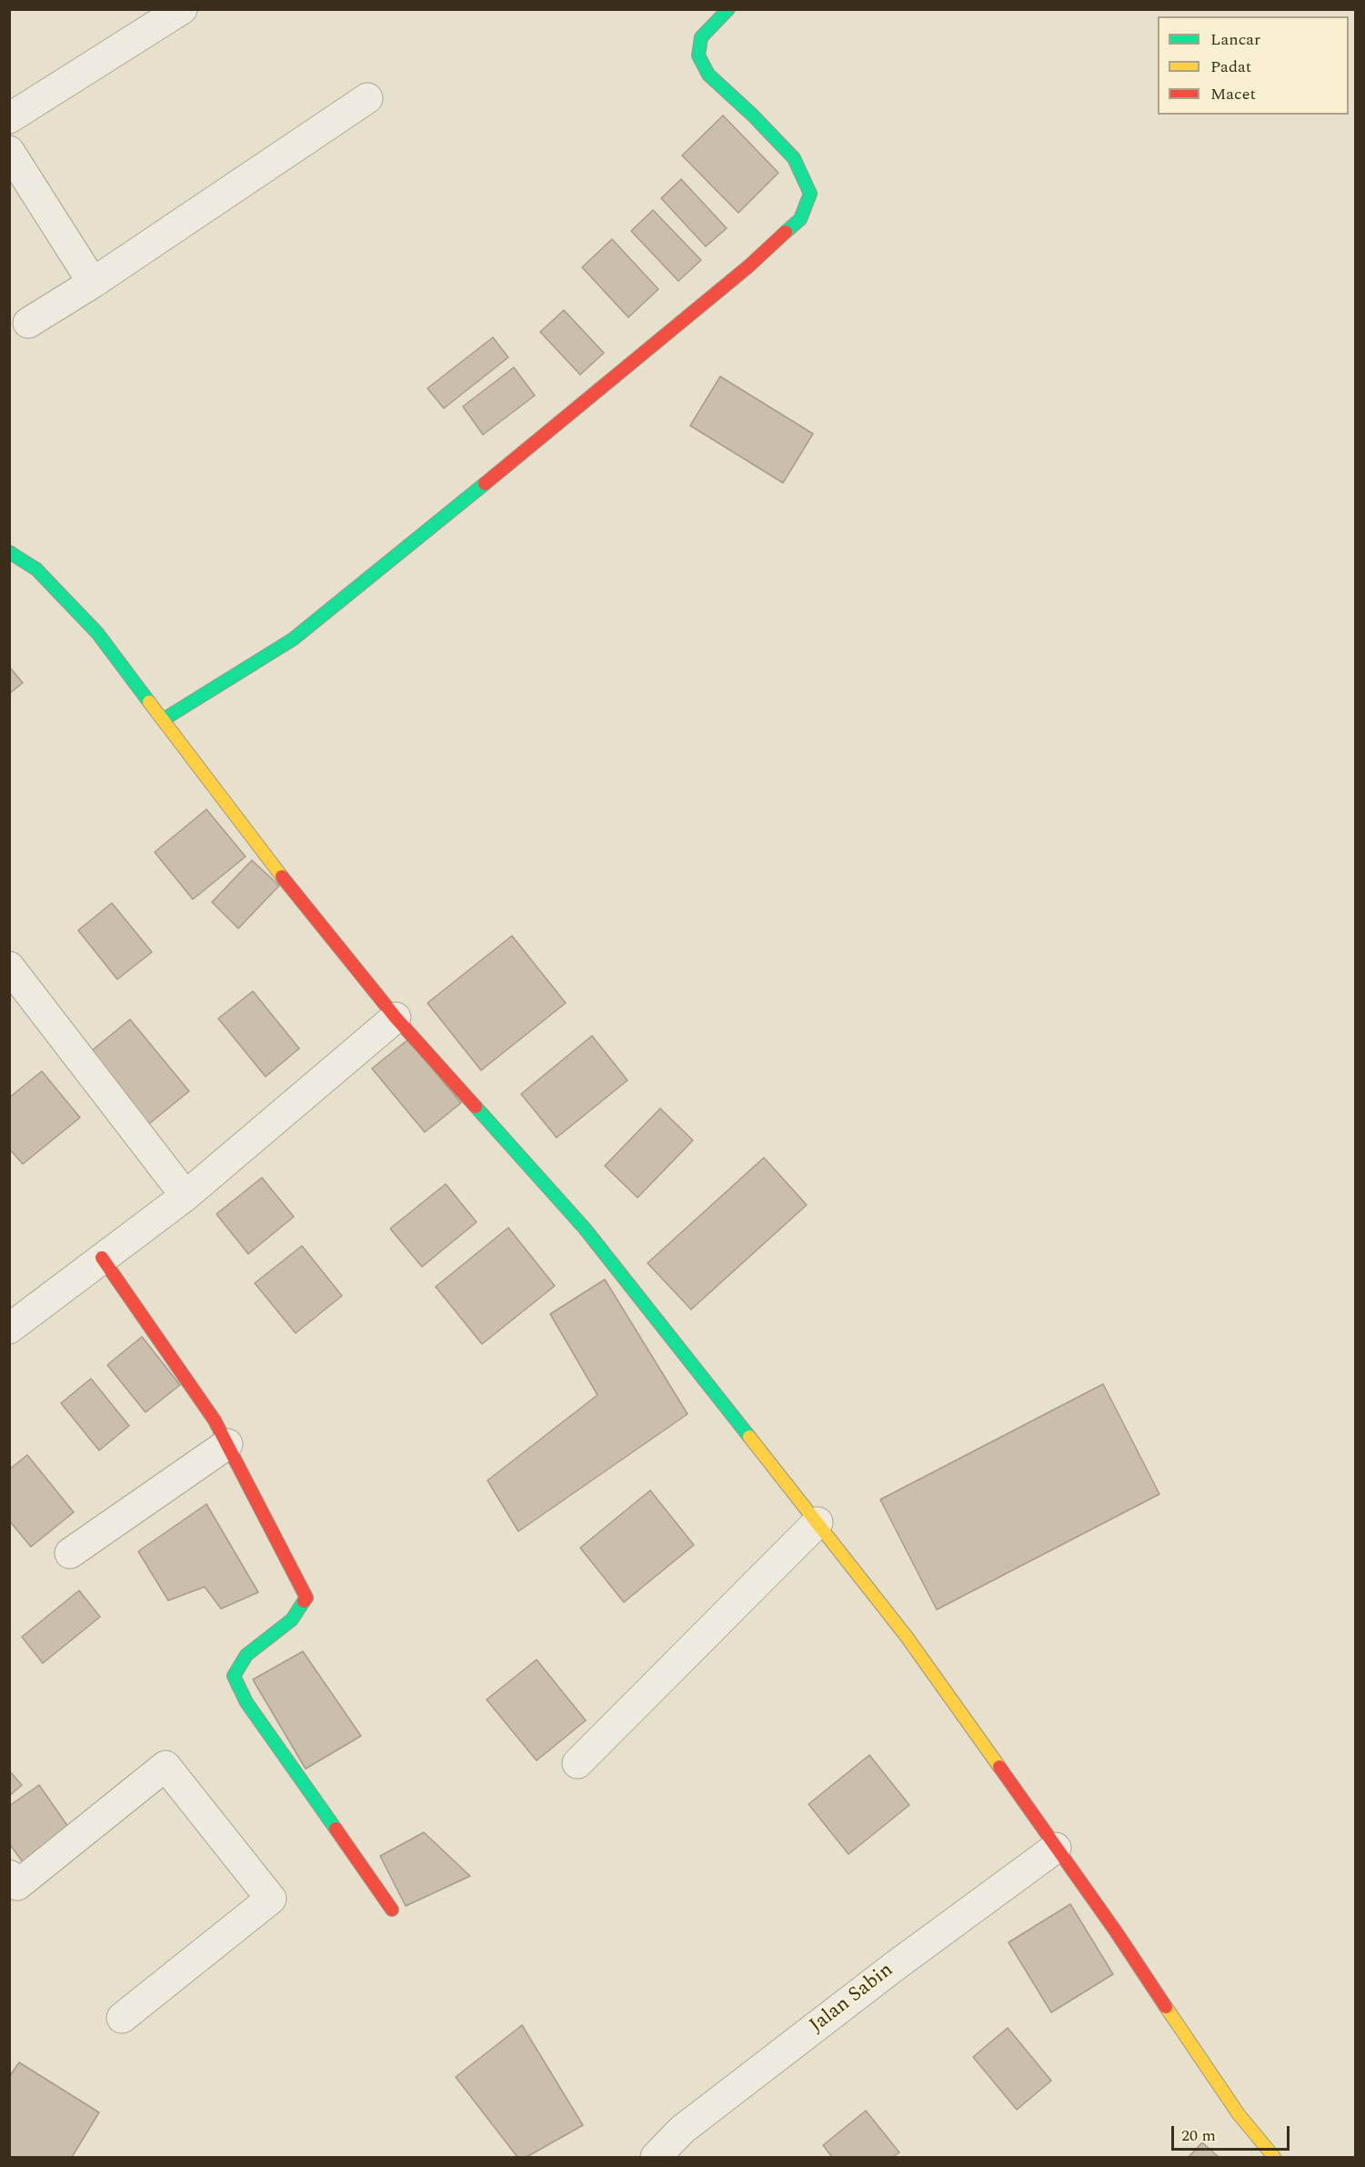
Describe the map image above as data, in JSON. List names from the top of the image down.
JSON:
{
  "streets": {
    "street": ["Jalan Sabin"]
  },
  "legend": ["Lancar", "Padat", "Macet"],
  "scale_bar": "20 m"
}
